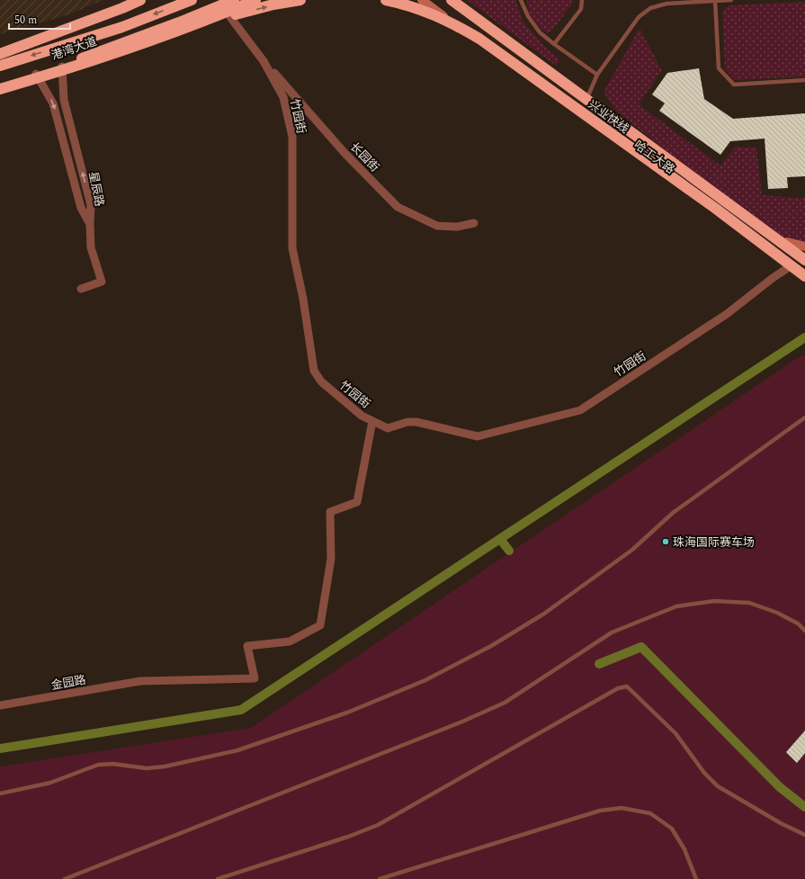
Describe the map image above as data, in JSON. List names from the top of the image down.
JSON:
{
  "streets": {
    "highway": ["港湾大道", "兴业快线"],
    "street": [
      "竹园街",
      "长园街",
      "哈工大路",
      "星辰路",
      "金园路"
    ]
  },
  "crossings": [
    ["港湾大道", "竹园街"],
    ["港湾大道", "星辰路"],
    ["竹园街", "长园街"],
    ["竹园街", "哈工大路"],
    ["竹园街", "金园路"]
  ],
  "places": ["珠海国际赛车场"],
  "scale_bar": "50 m"
}
